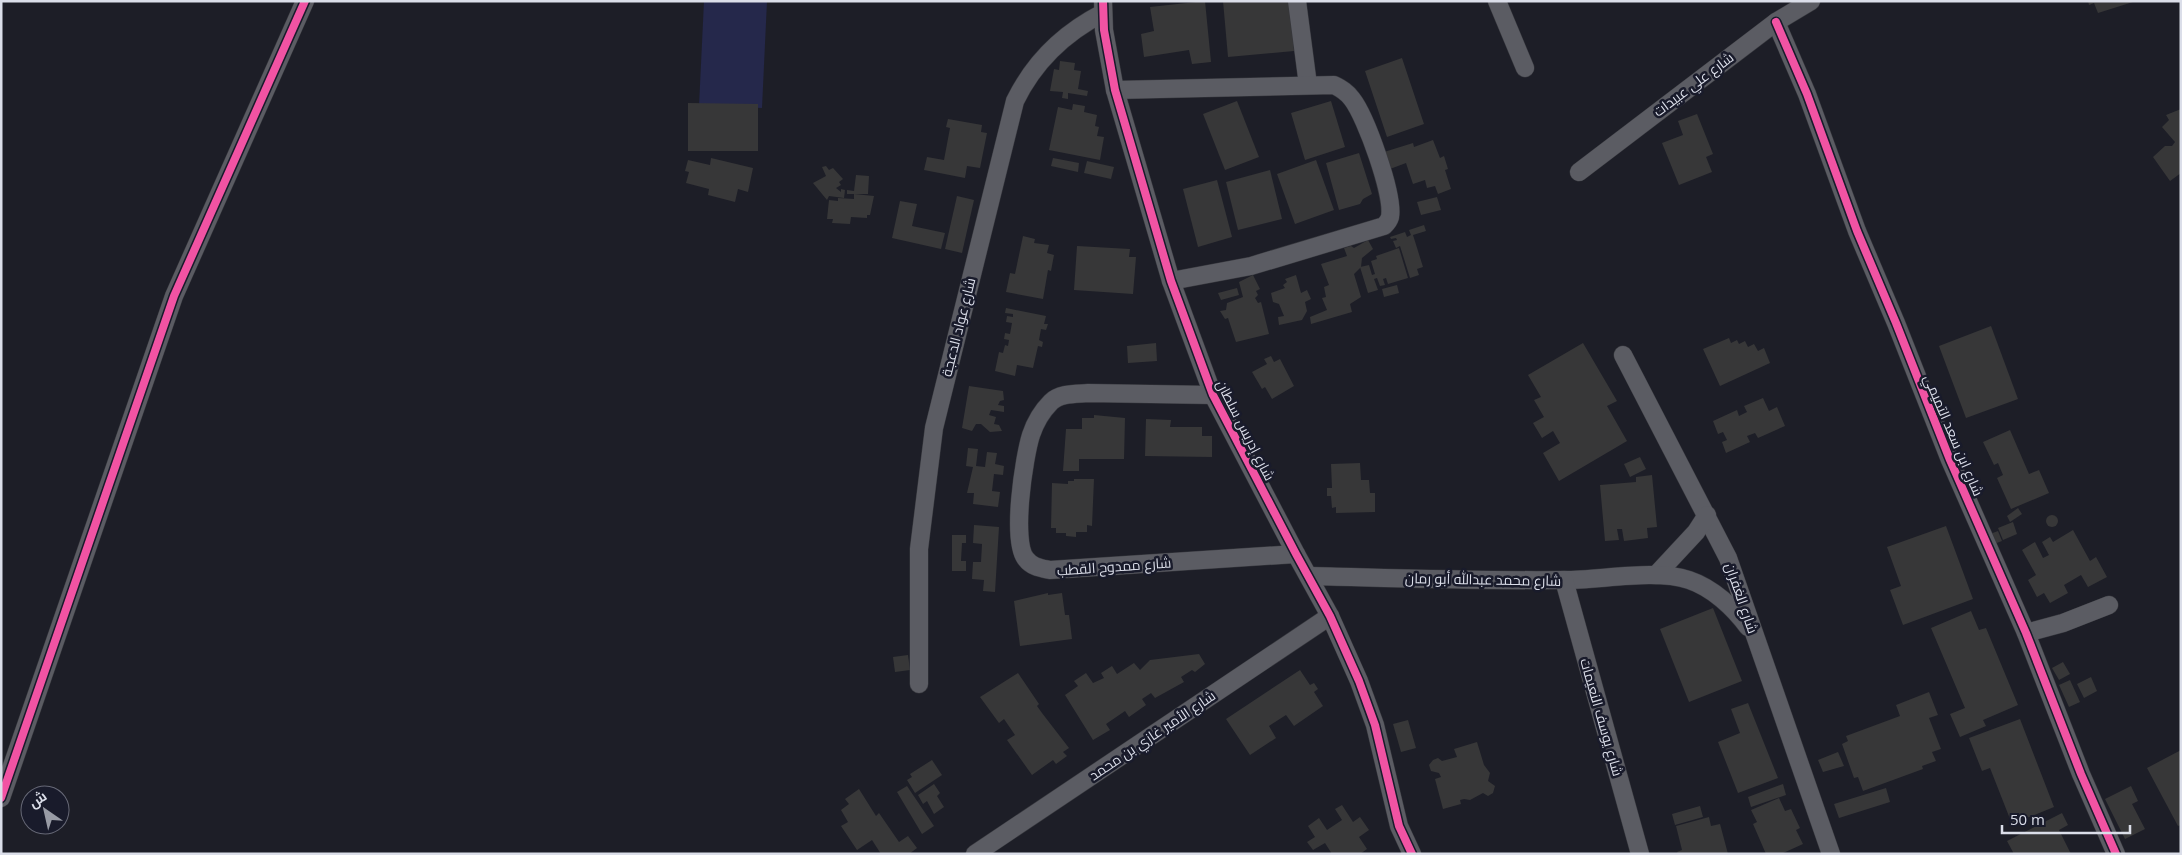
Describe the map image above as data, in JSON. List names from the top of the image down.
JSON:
{
  "streets": {
    "street": [
      "شارع علي عبيدات",
      "شارع عواد الدعجة",
      "شارع إدريس سلطان",
      "شارع ابن سعد التميمي",
      "شارع ممدوح القطب",
      "شارع محمد عبدالله أبو رمان",
      "شارع الغفران",
      "شارع يوسف النعيمات",
      "شارع الأمير غازي بن محمد"
    ]
  },
  "crossings": [
    ["شارع علي عبيدات", "شارع ابن سعد التميمي"],
    ["شارع عواد الدعجة", "شارع إدريس سلطان"],
    ["شارع إدريس سلطان", "شارع ممدوح القطب"],
    ["شارع إدريس سلطان", "شارع محمد عبدالله أبو رمان"],
    ["شارع إدريس سلطان", "شارع الأمير غازي بن محمد"],
    ["شارع محمد عبدالله أبو رمان", "شارع الغفران"],
    ["شارع محمد عبدالله أبو رمان", "شارع يوسف النعيمات"]
  ],
  "scale_bar": "50 m",
  "north": "top left"
}
